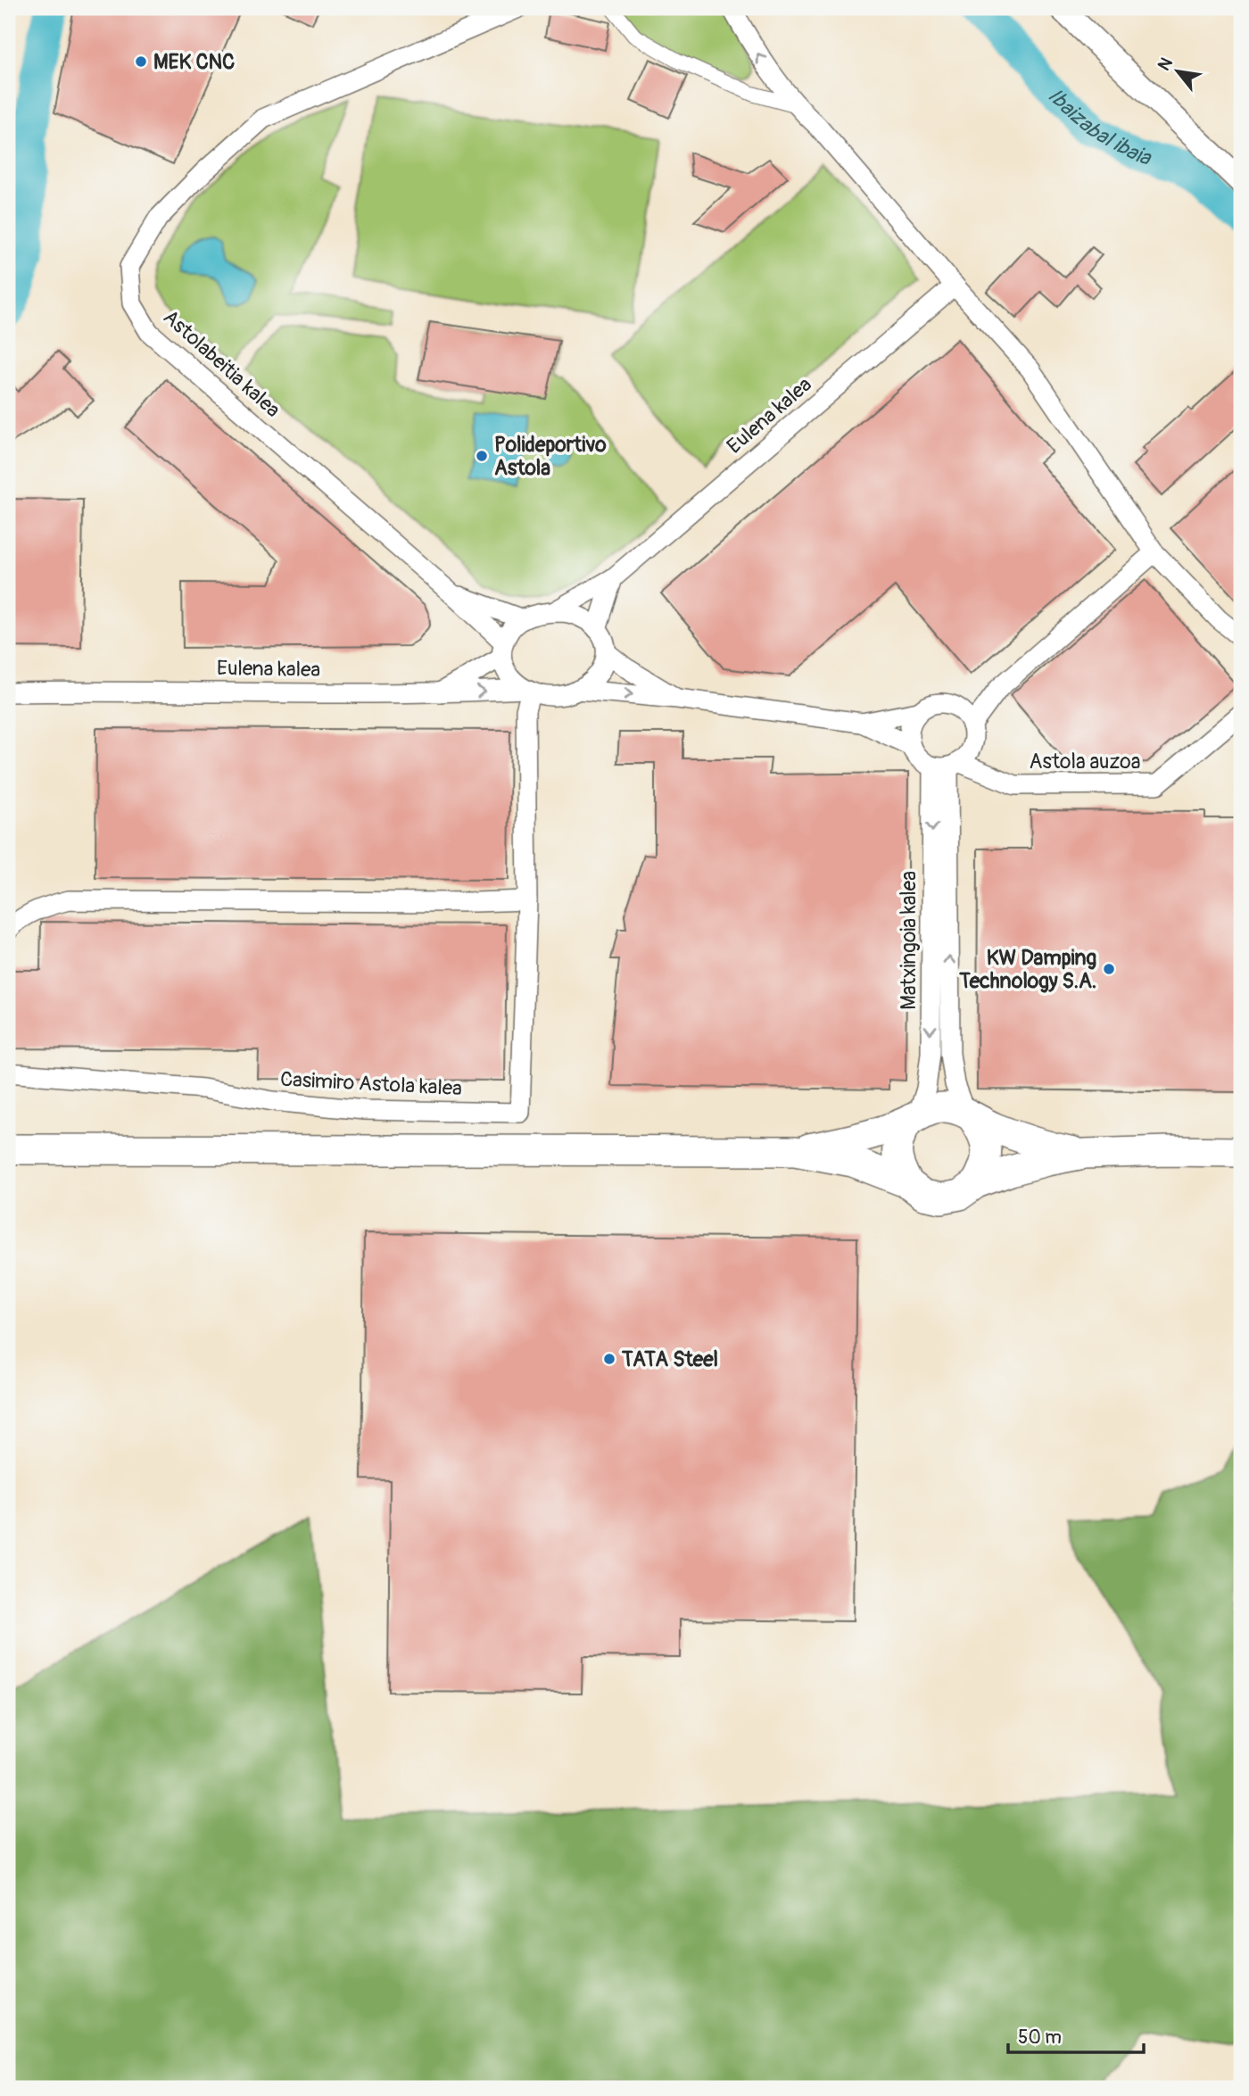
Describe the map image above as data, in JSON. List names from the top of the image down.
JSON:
{
  "streets": {
    "street": [
      "Astolabeitia kalea",
      "Eulena kalea",
      "Astola auzoa",
      "Matxingoia kalea",
      "Casimiro Astola kalea"
    ]
  },
  "crossings": [
    ["Astolabeitia kalea", "Eulena kalea"],
    ["Astolabeitia kalea", "Casimiro Astola kalea"],
    ["Eulena kalea", "Casimiro Astola kalea"],
    ["Astola auzoa", "Matxingoia kalea"]
  ],
  "water": ["Ibaizabal ibaia"],
  "places": [
    "MEK CNC",
    "Polideportivo Astola",
    "KW Damping Technology S.A.",
    "TATA Steel"
  ],
  "scale_bar": "50 m",
  "north": "top left"
}
